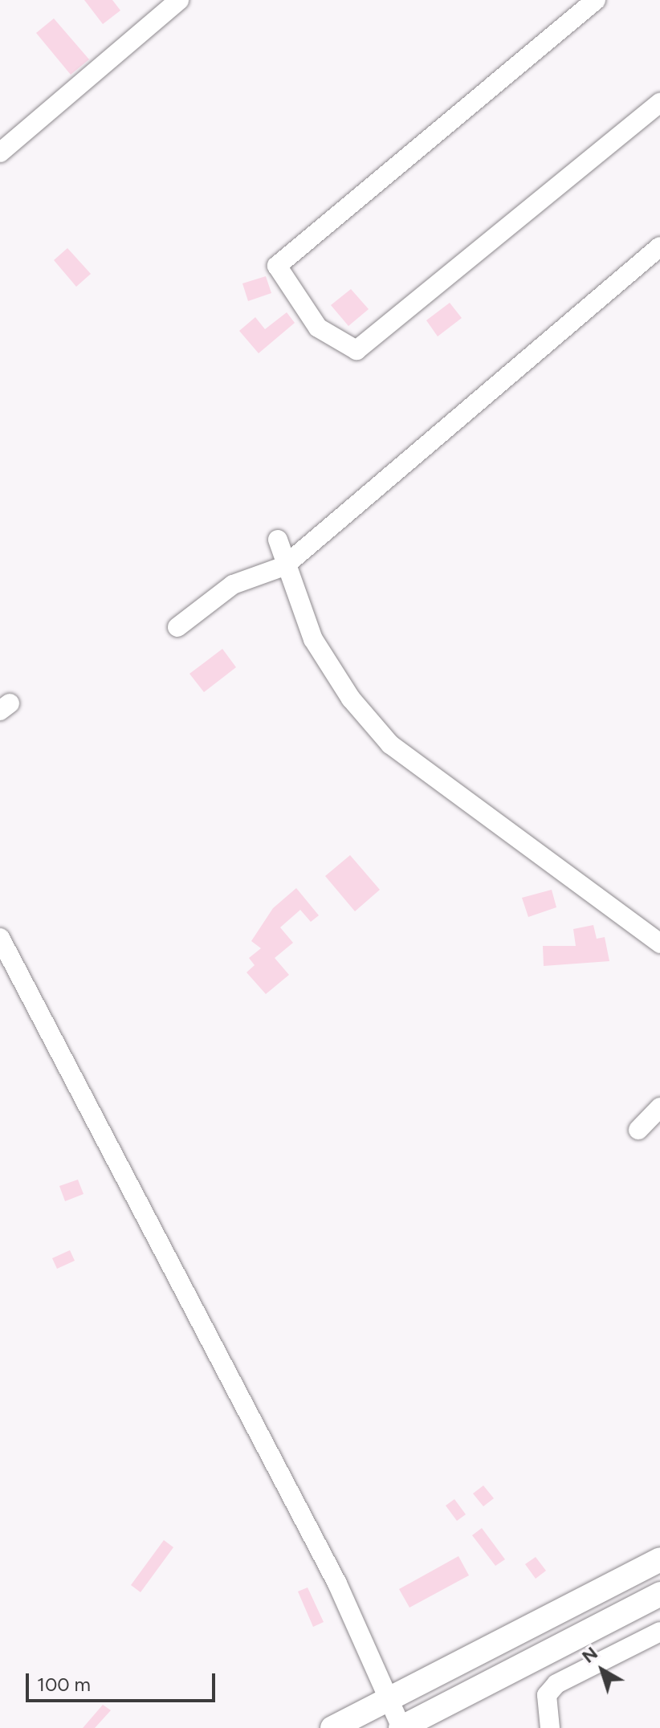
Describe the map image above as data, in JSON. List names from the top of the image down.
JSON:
{
  "scale_bar": "100 m",
  "north": "top left"
}
